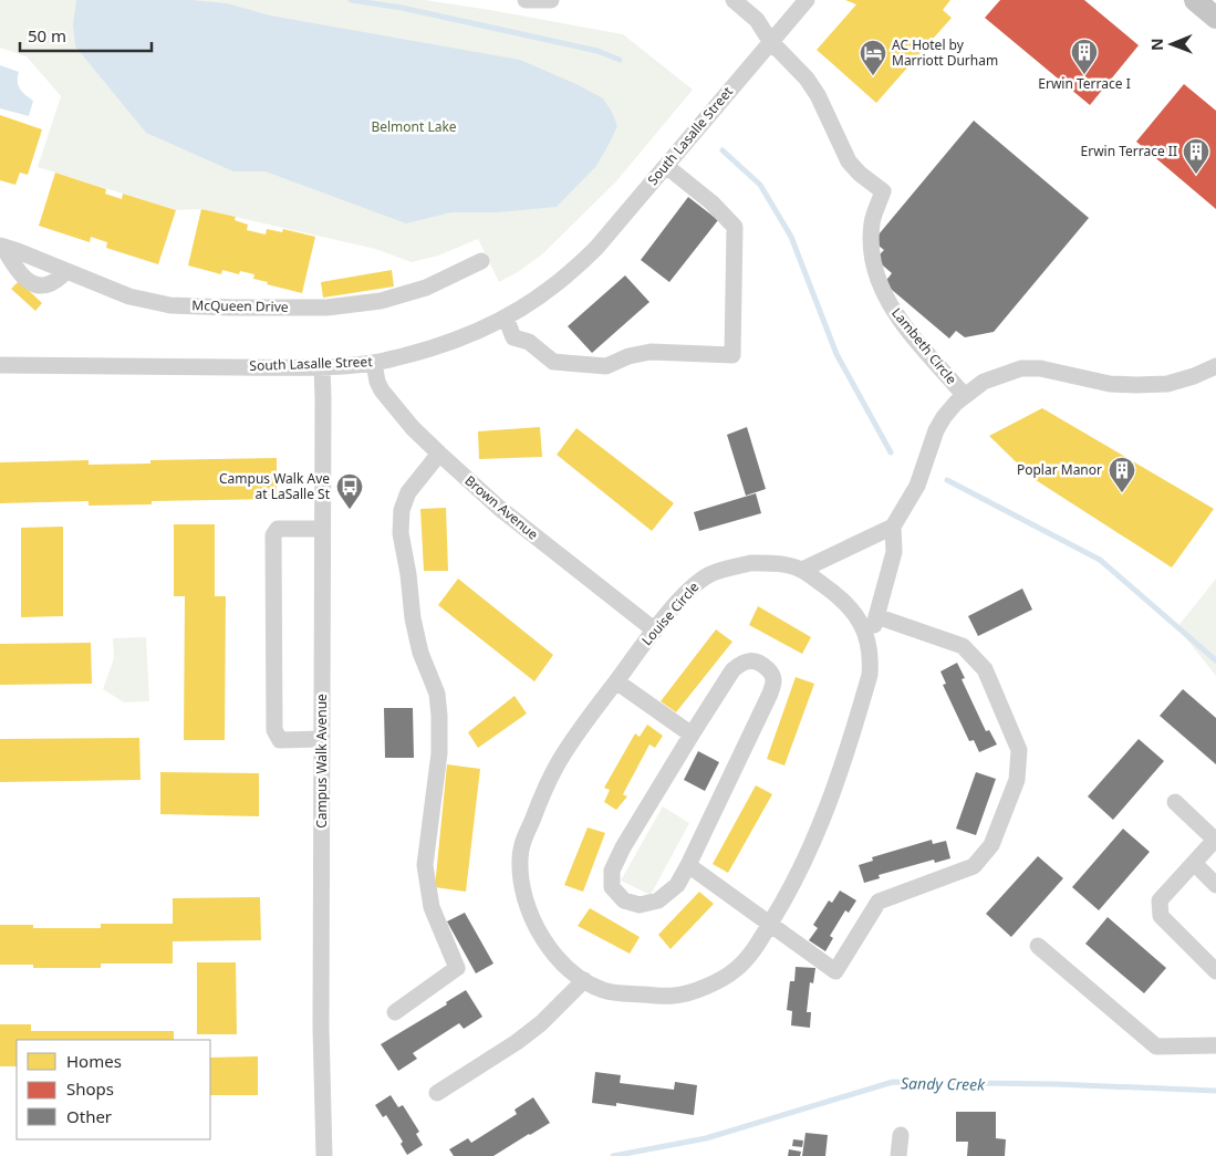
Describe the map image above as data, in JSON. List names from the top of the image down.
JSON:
{
  "streets": {
    "street": [
      "South Lasalle Street",
      "McQueen Drive",
      "Lambeth Circle",
      "Brown Avenue",
      "Louise Circle",
      "Campus Walk Avenue"
    ]
  },
  "crossings": [
    ["South Lasalle Street", "Lambeth Circle"],
    ["South Lasalle Street", "Brown Avenue"],
    ["South Lasalle Street", "Campus Walk Avenue"],
    ["Brown Avenue", "Louise Circle"]
  ],
  "water": ["Sandy Creek"],
  "parks": ["Belmont Lake"],
  "places": {
    "building": ["Erwin Terrace I", "Erwin Terrace II", "Poplar Manor"],
    "hotel": ["AC Hotel by Marriott Durham"],
    "bus stop": ["Campus Walk Ave at LaSalle St"]
  },
  "legend": ["Homes", "Shops", "Other"],
  "scale_bar": "50 m",
  "north": "left"
}
